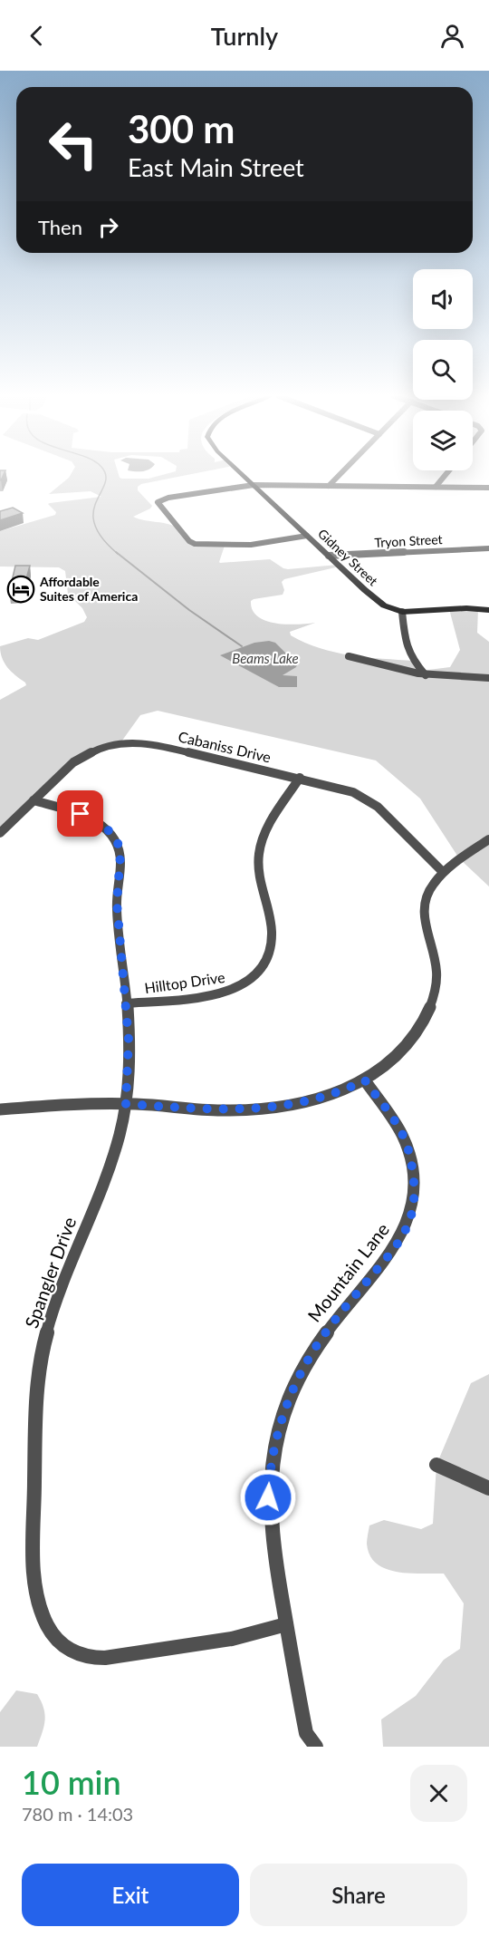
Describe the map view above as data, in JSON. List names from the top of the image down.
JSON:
{
  "streets": {
    "street": [
      "Tryon Street",
      "Gidney Street",
      "Cabaniss Drive",
      "Hilltop Drive",
      "Spangler Drive",
      "Mountain Lane"
    ]
  },
  "crossings": [
    ["Tryon Street", "Gidney Street"],
    ["Cabaniss Drive", "Hilltop Drive"],
    ["Cabaniss Drive", "Spangler Drive"],
    ["Hilltop Drive", "Spangler Drive"],
    ["Spangler Drive", "Mountain Lane"]
  ],
  "water": ["Beams Lake"],
  "places": {
    "hotel": ["Affordable Suites of America"]
  },
  "page": {
    "header": "Turnly",
    "turn": ["300 m", "East Main Street"],
    "then": "Then",
    "heading": ["10 min", "780 m · 14:03"],
    "buttons": ["Exit", "Share"]
  }
}
